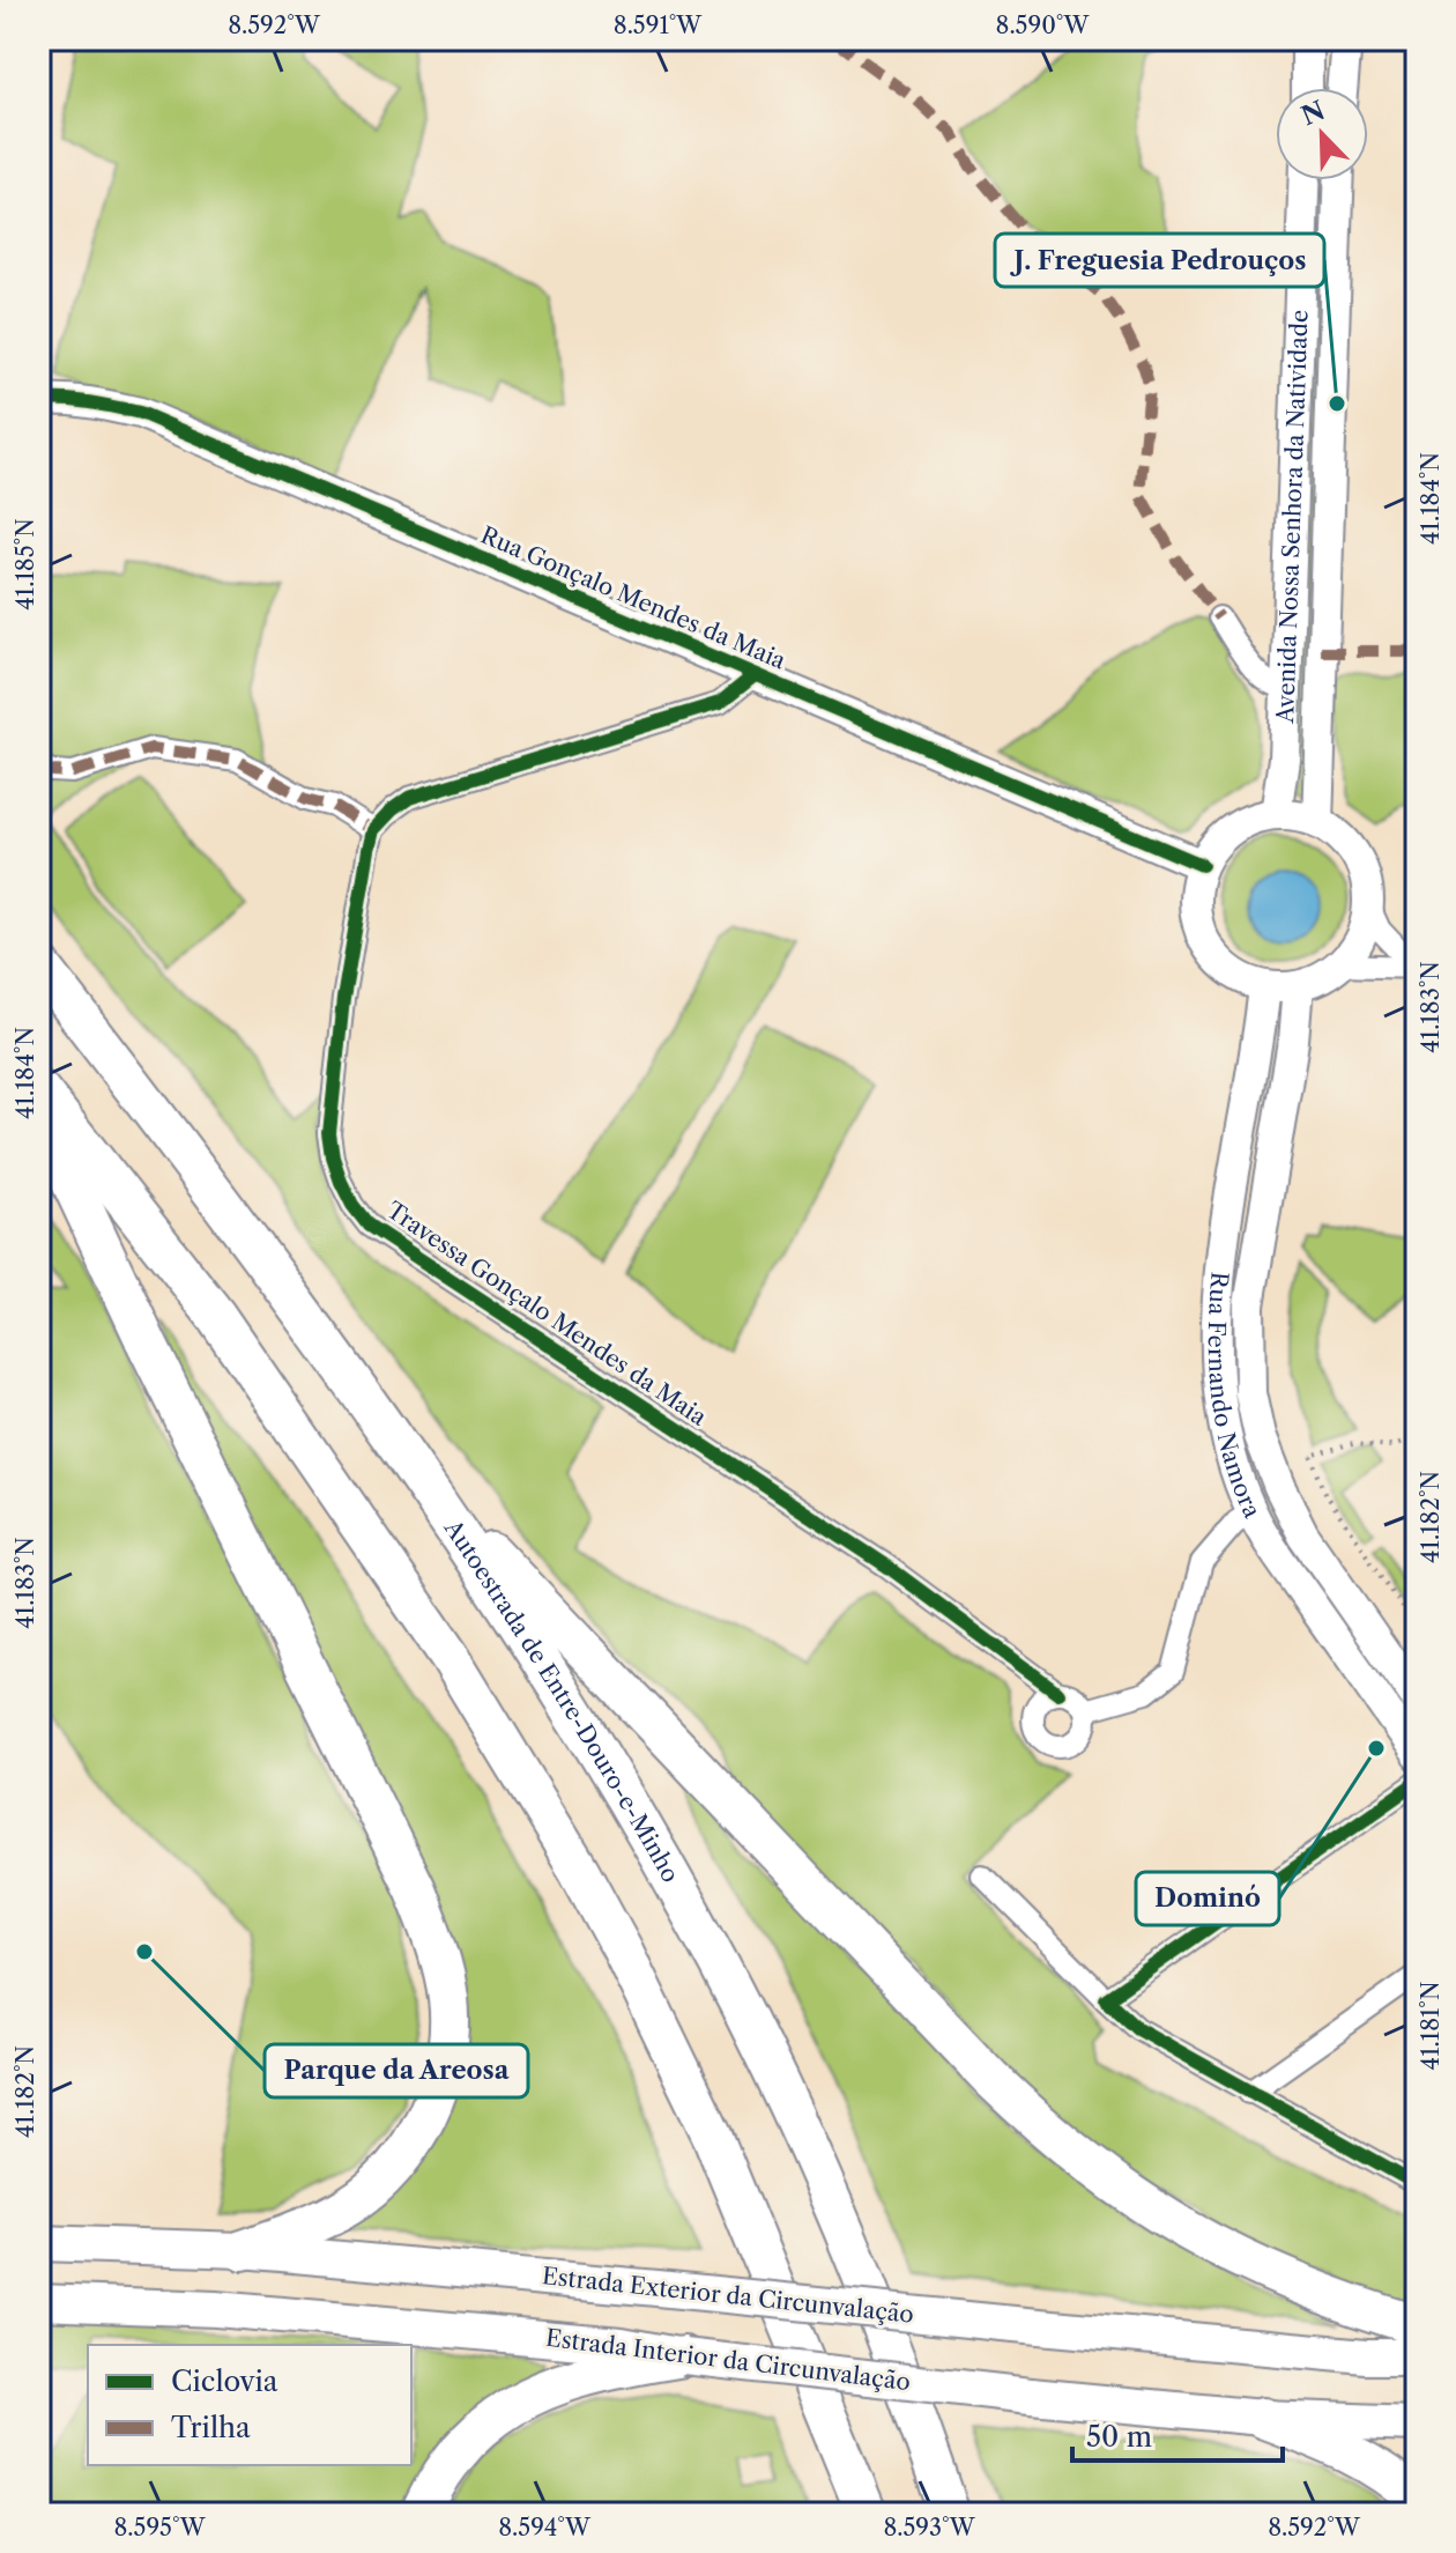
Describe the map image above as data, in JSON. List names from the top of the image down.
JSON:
{
  "streets": {
    "highway": ["Autoestrada de Entre-Douro-e-Minho"],
    "main road": [
      "Avenida Nossa Senhora da Natividade",
      "Rua Gonçalo Mendes da Maia",
      "Rua Fernando Namora",
      "Estrada Exterior da Circunvalação",
      "Estrada Interior da Circunvalação"
    ],
    "street": ["Travessa Gonçalo Mendes da Maia"]
  },
  "crossings": [
    ["Avenida Nossa Senhora da Natividade", "Rua Gonçalo Mendes da Maia"],
    ["Avenida Nossa Senhora da Natividade", "Rua Fernando Namora"],
    ["Rua Gonçalo Mendes da Maia", "Rua Fernando Namora"]
  ],
  "places": ["J. Freguesia Pedrouços", "Dominó", "Parque da Areosa"],
  "legend": ["Ciclovia", "Trilha"],
  "scale_bar": "50 m",
  "north": "top left",
  "coordinates": [
    "8.592°W",
    "8.591°W",
    "8.590°W",
    "41.184°N",
    "41.185°N",
    "41.183°N",
    "41.182°N",
    "41.181°N",
    "8.595°W",
    "8.594°W",
    "8.593°W"
  ]
}
